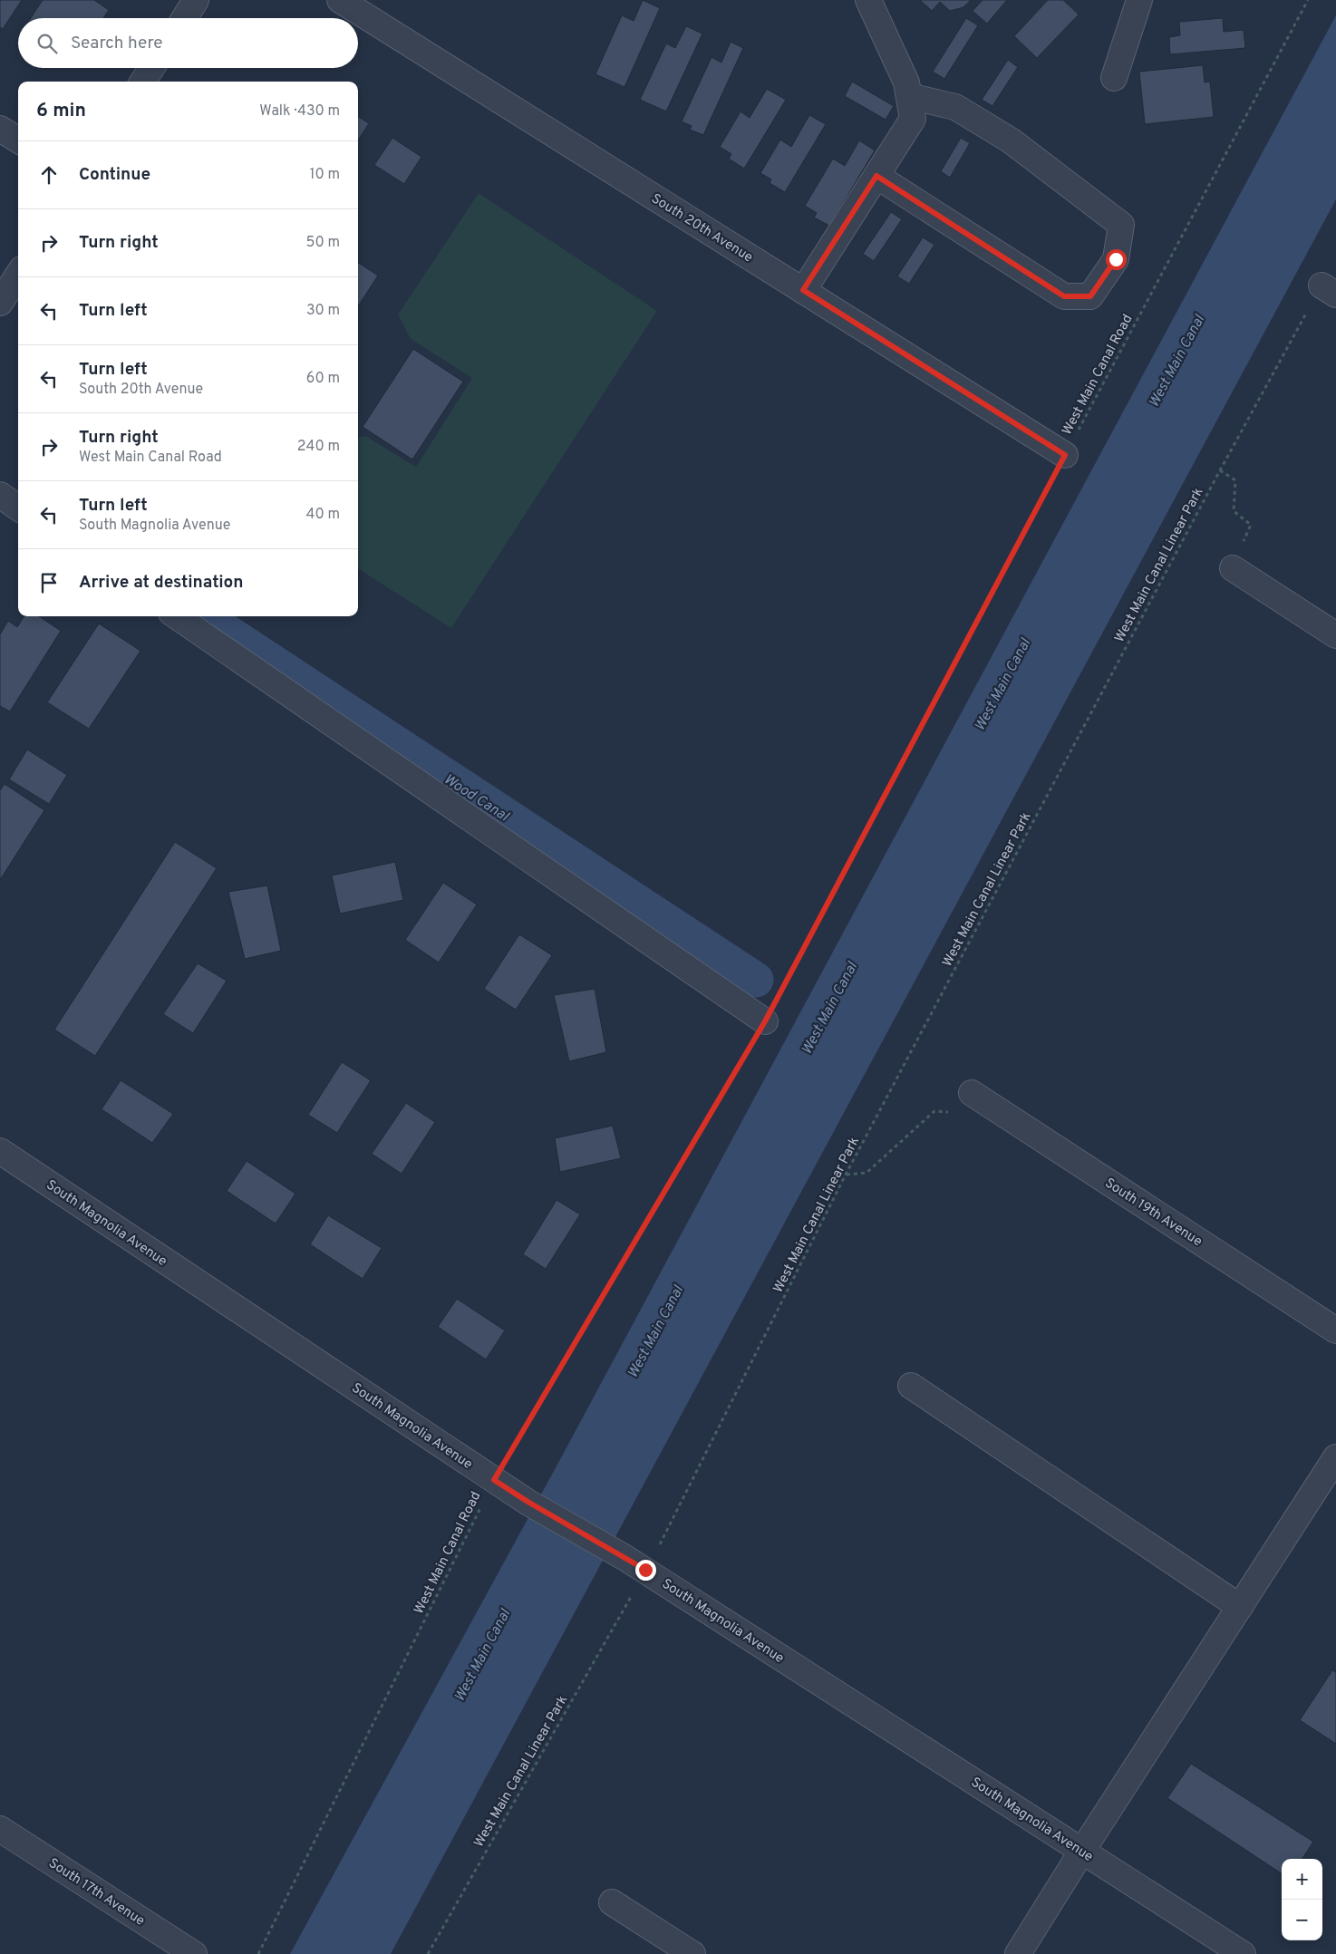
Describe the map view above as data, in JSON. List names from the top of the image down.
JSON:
{
  "streets": {
    "street": [
      "South 20th Avenue",
      "South 19th Avenue",
      "South Magnolia Avenue",
      "South 17th Avenue"
    ],
    "path": ["West Main Canal Road", "West Main Canal Linear Park"]
  },
  "crossings": [
    ["South 20th Avenue", "West Main Canal Road"],
    ["West Main Canal Road", "South Magnolia Avenue"]
  ],
  "water": ["West Main Canal", "Wood Canal"],
  "page": {
    "search": "Search here",
    "heading": ["6 min", "Walk · 430 m"],
    "list": [
      ["Continue", "10 m"],
      ["Turn right", "50 m"],
      ["Turn left", "30 m"],
      ["Turn left", "South 20th Avenue", "60 m"],
      ["Turn right", "West Main Canal Road", "240 m"],
      ["Turn left", "South Magnolia Avenue", "40 m"],
      "Arrive at destination"
    ],
    "map_buttons": ["+", "−"]
  }
}
